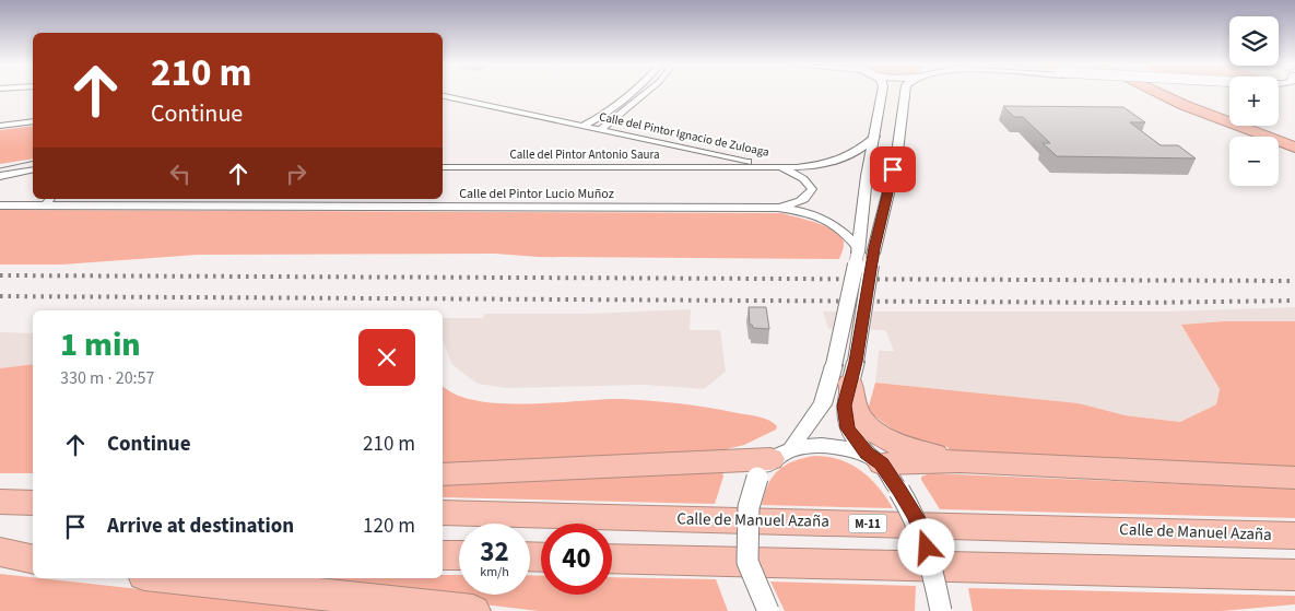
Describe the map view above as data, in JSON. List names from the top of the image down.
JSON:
{
  "streets": {
    "highway": ["Calle de Manuel Azaña", "M-11"],
    "street": ["Calle del Pintor Ignacio de Zuloaga", "Calle del Pintor Antonio Saura", "Calle del Pintor Lucio Muñoz"]
  },
  "crossings": [
    ["Calle del Pintor Ignacio de Zuloaga", "Calle del Pintor Antonio Saura"],
    ["Calle del Pintor Ignacio de Zuloaga", "Calle del Pintor Lucio Muñoz"]
  ],
  "page": {
    "map_buttons": ["+", "−"],
    "turn": ["210 m", "Continue"],
    "heading": ["1 min", "330 m · 20:57"],
    "list": [
      {
        "name": "Continue",
        "value": "210 m"
      },
      {
        "name": "Arrive at destination",
        "value": "120 m"
      }
    ],
    "speed": "32 km/h",
    "limit": "40"
  }
}
